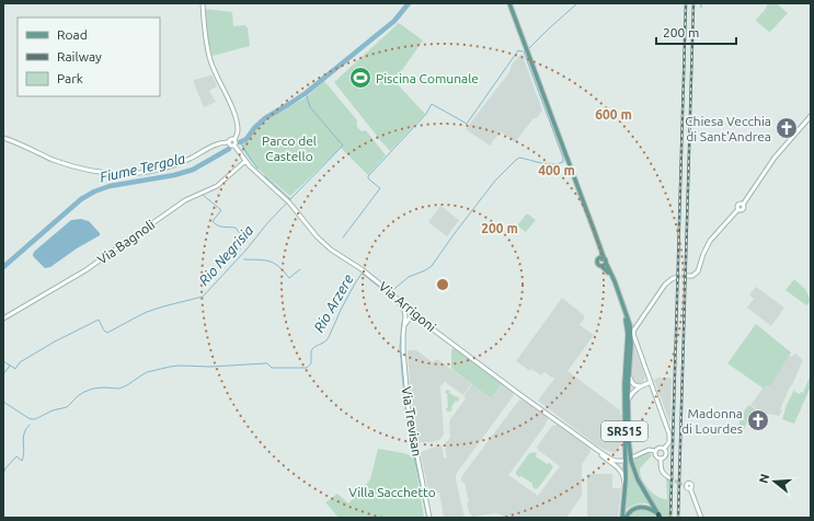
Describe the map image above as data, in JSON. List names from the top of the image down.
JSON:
{
  "streets": {
    "main road": ["SR515"],
    "street": ["Via Bagnoli", "Via Arrigoni", "Via Trevisan"]
  },
  "crossings": [
    ["Via Bagnoli", "Via Arrigoni"],
    ["Via Arrigoni", "Via Trevisan"],
    ["Via Arrigoni", "SR515"]
  ],
  "water": ["Fiume Tergola", "Rio Negrisia", "Rio Arzere"],
  "parks": ["Parco del Castello", "Villa Sacchetto"],
  "places": {
    "sports": ["Piscina Comunale"],
    "church": ["Chiesa Vecchia di Sant'Andrea", "Madonna di Lourdes"]
  },
  "legend": ["Road", "Railway", "Park"],
  "scale_bar": "200 m",
  "north": "left",
  "rings": ["600 m", "400 m", "200 m"]
}
